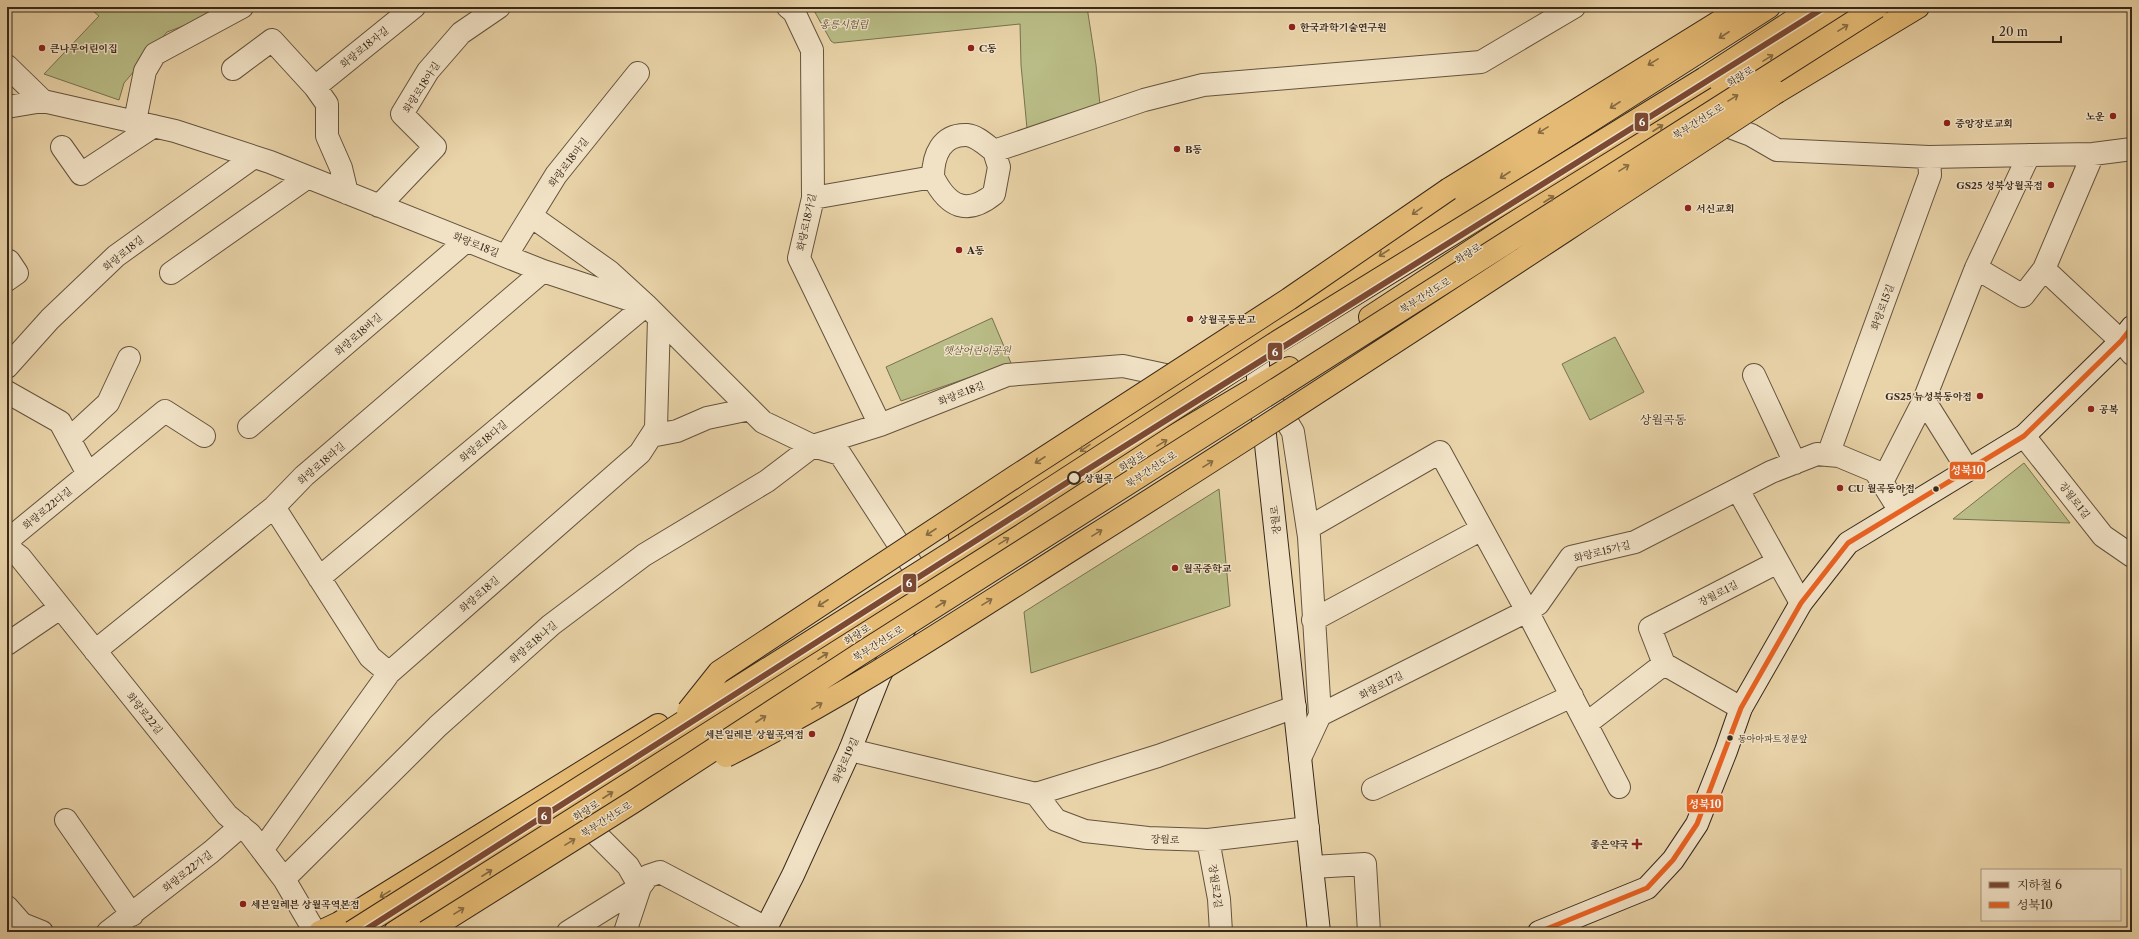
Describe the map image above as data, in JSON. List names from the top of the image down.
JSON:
{
  "streets": {
    "main road": ["화랑로", "북부간선도로"],
    "street": [
      "화랑로18자길",
      "화랑로18아길",
      "화랑로18마길",
      "화랑로18가길",
      "화랑로18길",
      "화랑로15길",
      "화랑로18바길",
      "화랑로18다길",
      "화랑로18라길",
      "장월로1길",
      "화랑로22다길",
      "장월로",
      "화랑로15가길",
      "화랑로18나길",
      "화랑로17길",
      "화랑로22길",
      "화랑로19길",
      "화랑로22가길",
      "장월로2길"
    ]
  },
  "crossings": [
    ["화랑로", "장월로"],
    ["화랑로", "화랑로19길"],
    ["화랑로18아길", "화랑로18길"],
    ["화랑로18마길", "화랑로18길"],
    ["화랑로18가길", "화랑로18길"],
    ["화랑로18길", "화랑로18바길"],
    ["화랑로18길", "화랑로18다길"],
    ["화랑로18길", "화랑로18라길"],
    ["화랑로18길", "화랑로18나길"],
    ["화랑로18길", "화랑로22길"],
    ["화랑로15길", "화랑로15가길"],
    ["화랑로18라길", "화랑로22길"],
    ["장월로", "장월로2길"],
    ["화랑로15가길", "화랑로17길"],
    ["화랑로18나길", "화랑로22길"],
    ["화랑로22길", "화랑로22가길"]
  ],
  "districts": ["상월곡동"],
  "parks": ["홍릉시험림", "햇살어린이공원"],
  "places": {
    "other": [
      "한국과학기술연구원",
      "큰나무어린이집",
      "C동",
      "노운",
      "중앙장로교회",
      "B동",
      "GS25 성북상월곡점",
      "서신교회",
      "A동",
      "상월곡동문고",
      "GS25 뉴성북동아점",
      "공복",
      "상월곡",
      "CU 월곡동아점",
      "월곡중학교",
      "세븐일레븐 상월곡역점",
      "동아아파트정문앞",
      "세븐일레븐 상월곡역본점"
    ],
    "health": ["좋은약국"]
  },
  "lines": ["metro line 6", "transit line 성북10"],
  "legend": ["지하철 6", "성북10"],
  "scale_bar": "20 m"
}
